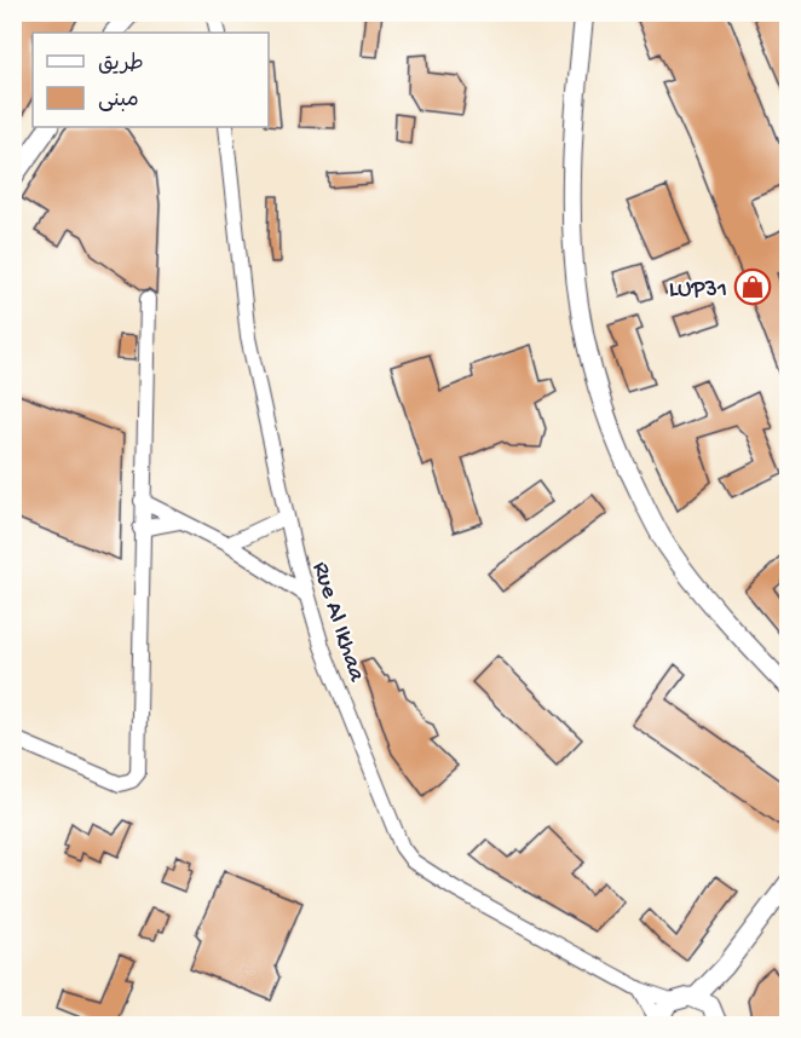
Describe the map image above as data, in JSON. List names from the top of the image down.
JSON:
{
  "streets": {
    "street": ["Rue Al Ikhaa"]
  },
  "places": {
    "shop": ["LUP31"]
  },
  "legend": ["طريق", "مبنى"]
}
